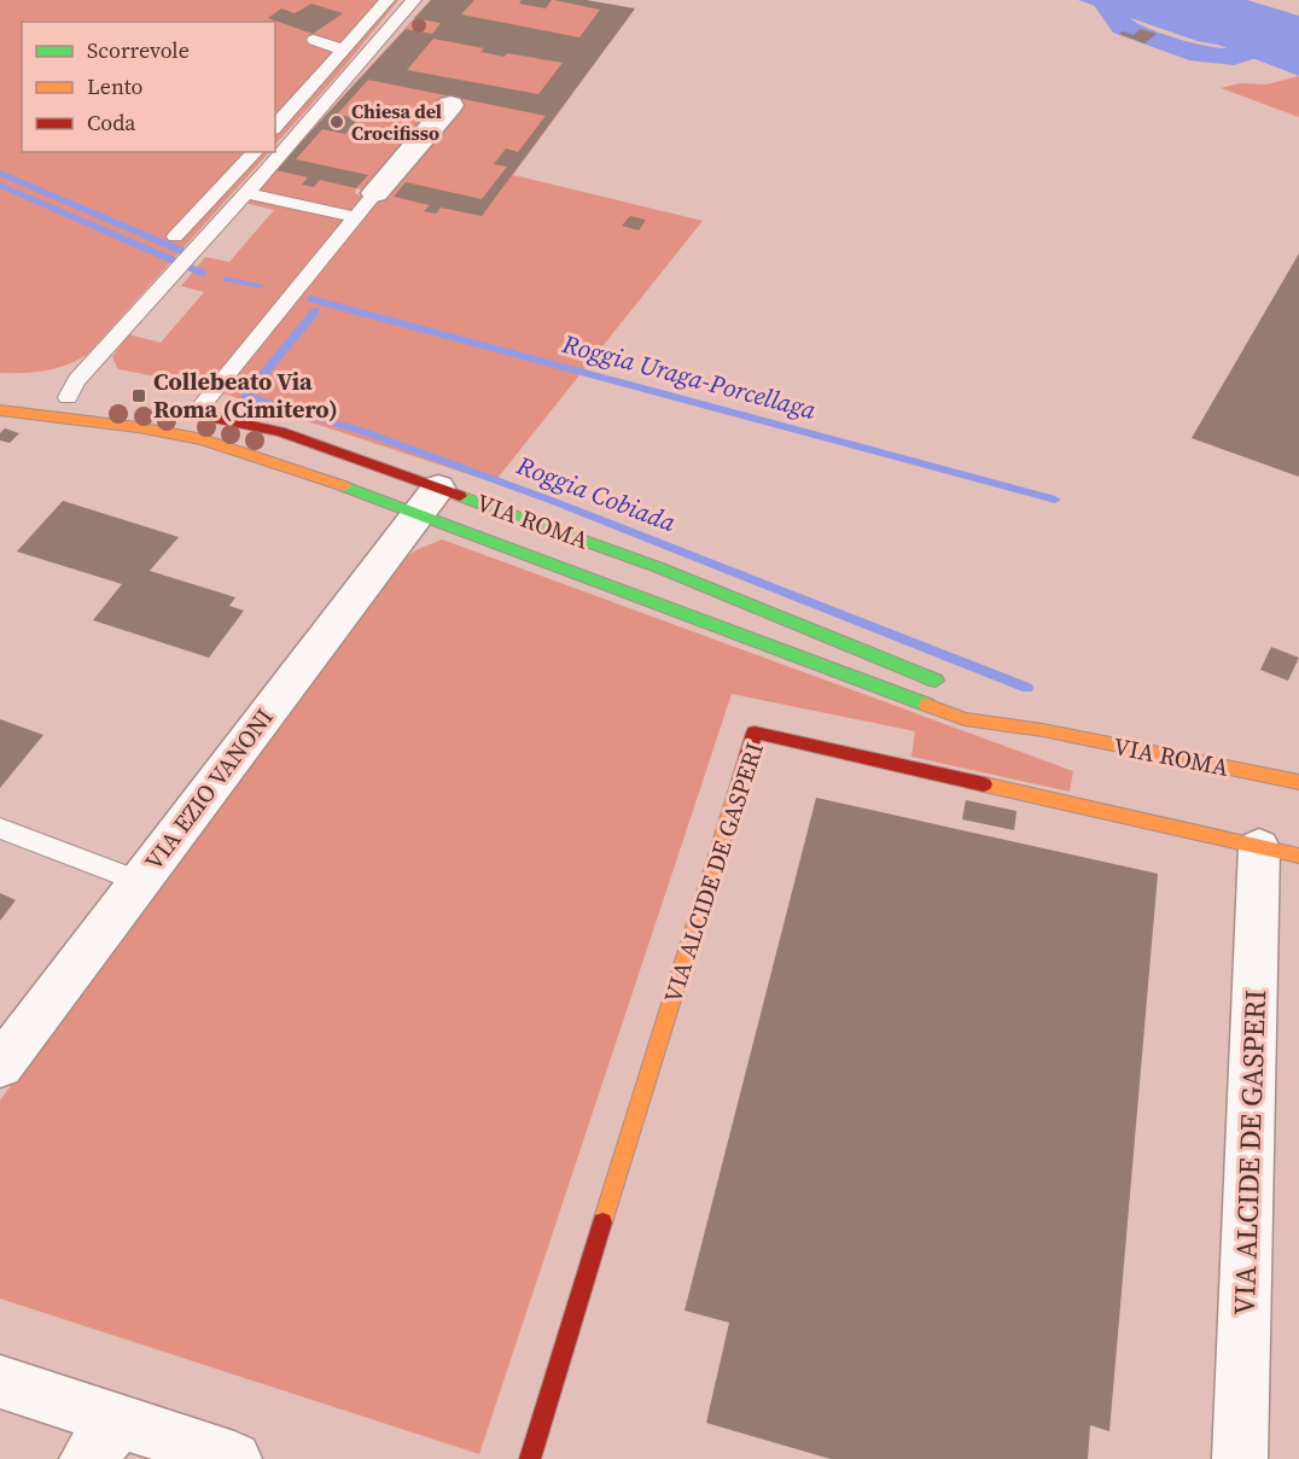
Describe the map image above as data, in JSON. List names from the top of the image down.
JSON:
{
  "streets": {
    "street": ["VIA ROMA", "VIA EZIO VANONI", "VIA ALCIDE DE GASPERI"]
  },
  "crossings": [
    ["VIA ROMA", "VIA EZIO VANONI"]
  ],
  "water": ["Roggia Uraga-Porcellaga", "Roggia Cobiada"],
  "places": {
    "other": ["Chiesa del Crocifisso"],
    "transit": ["Collebeato Via Roma (Cimitero)"]
  },
  "legend": ["Scorrevole", "Lento", "Coda"]
}
